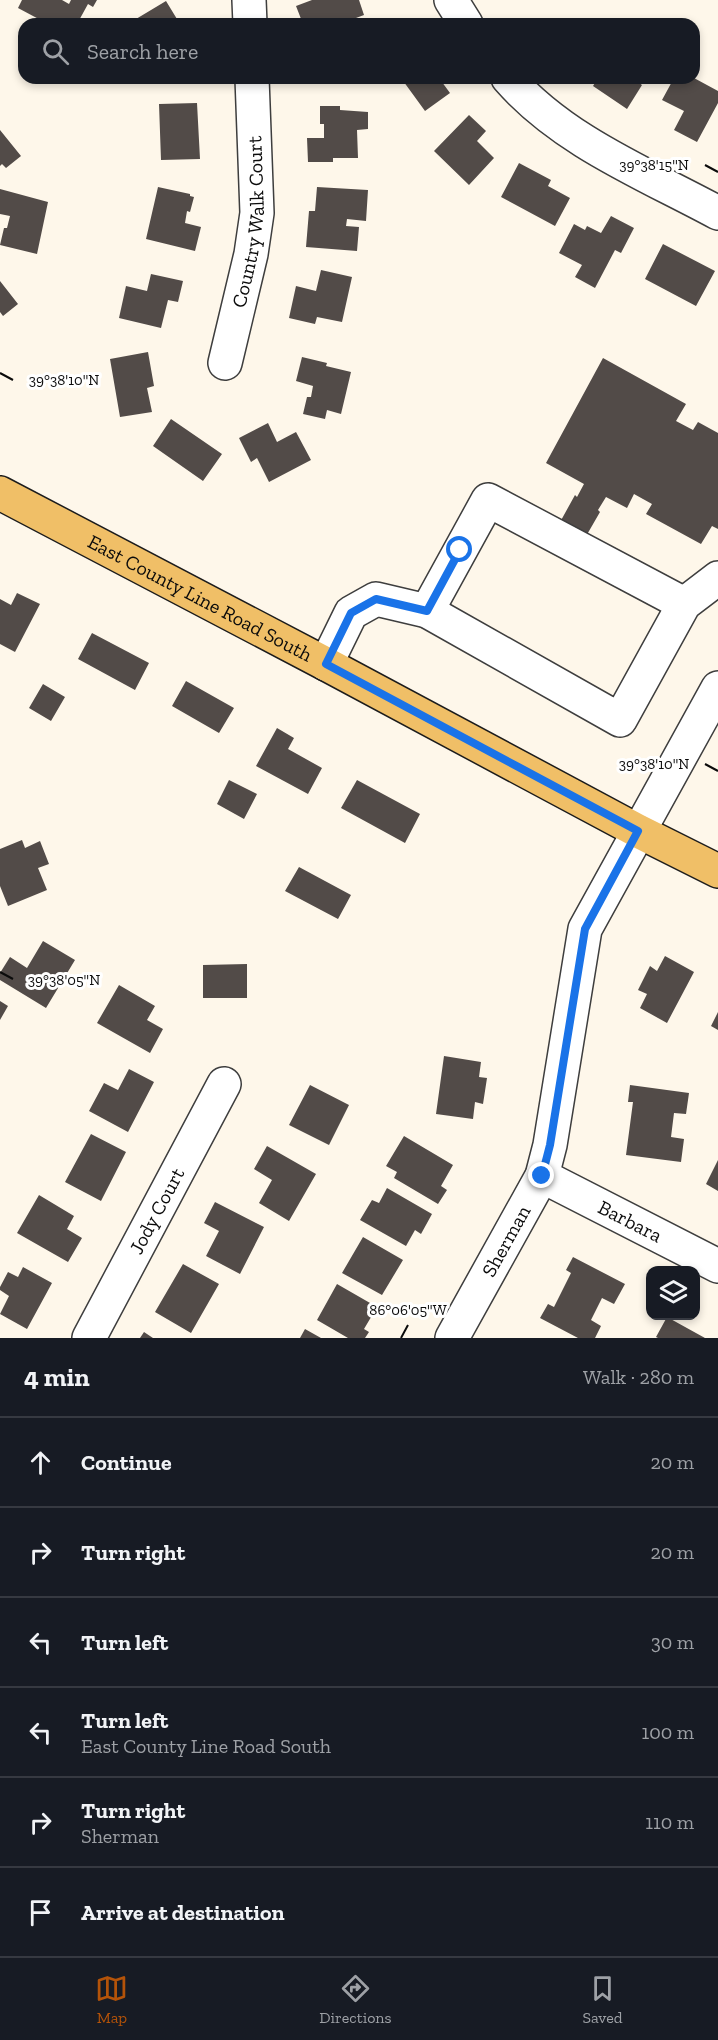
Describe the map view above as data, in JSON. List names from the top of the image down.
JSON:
{
  "streets": {
    "main road": ["East County Line Road South"],
    "street": [
      "Country Walk Court",
      "Jody Court",
      "Barbara",
      "Sherman"
    ]
  },
  "crossings": [
    ["East County Line Road South", "Sherman"],
    ["Barbara", "Sherman"]
  ],
  "page": {
    "search": "Search here",
    "heading": ["4 min", "Walk · 280 m"],
    "list": [
      ["Continue", "20 m"],
      ["Turn right", "20 m"],
      ["Turn left", "30 m"],
      ["Turn left", "East County Line Road South", "100 m"],
      ["Turn right", "Sherman", "110 m"],
      "Arrive at destination"
    ],
    "nav": ["Map", "Directions", "Saved"]
  },
  "coordinates": [
    "39°38'15\"N",
    "39°38'10\"N",
    "39°38'05\"N",
    "86°06'05\"W"
  ]
}
